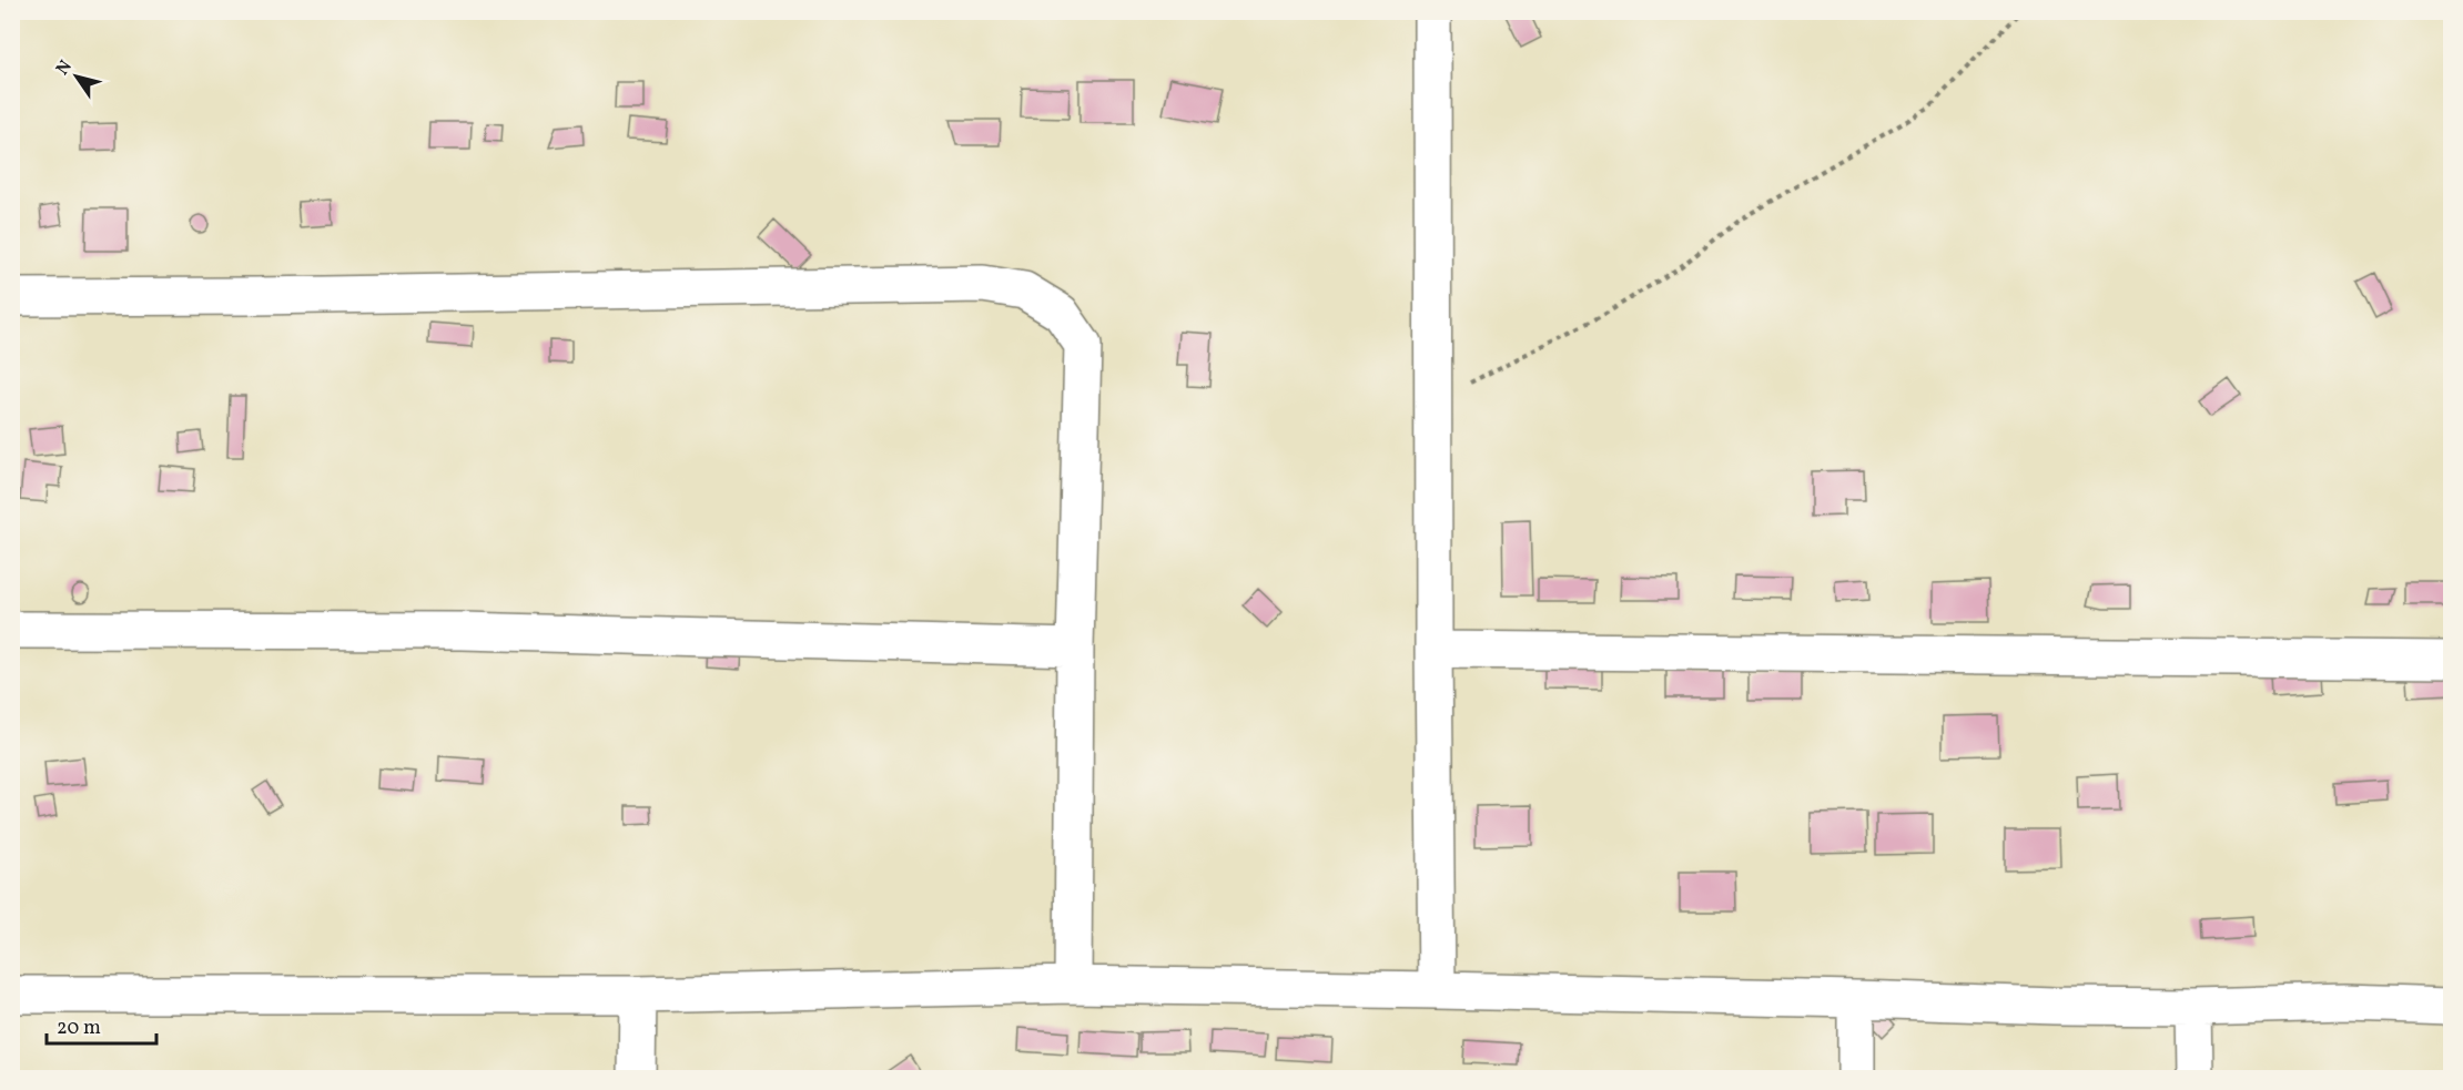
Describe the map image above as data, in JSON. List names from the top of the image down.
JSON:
{
  "scale_bar": "20 m",
  "north": "top left"
}
